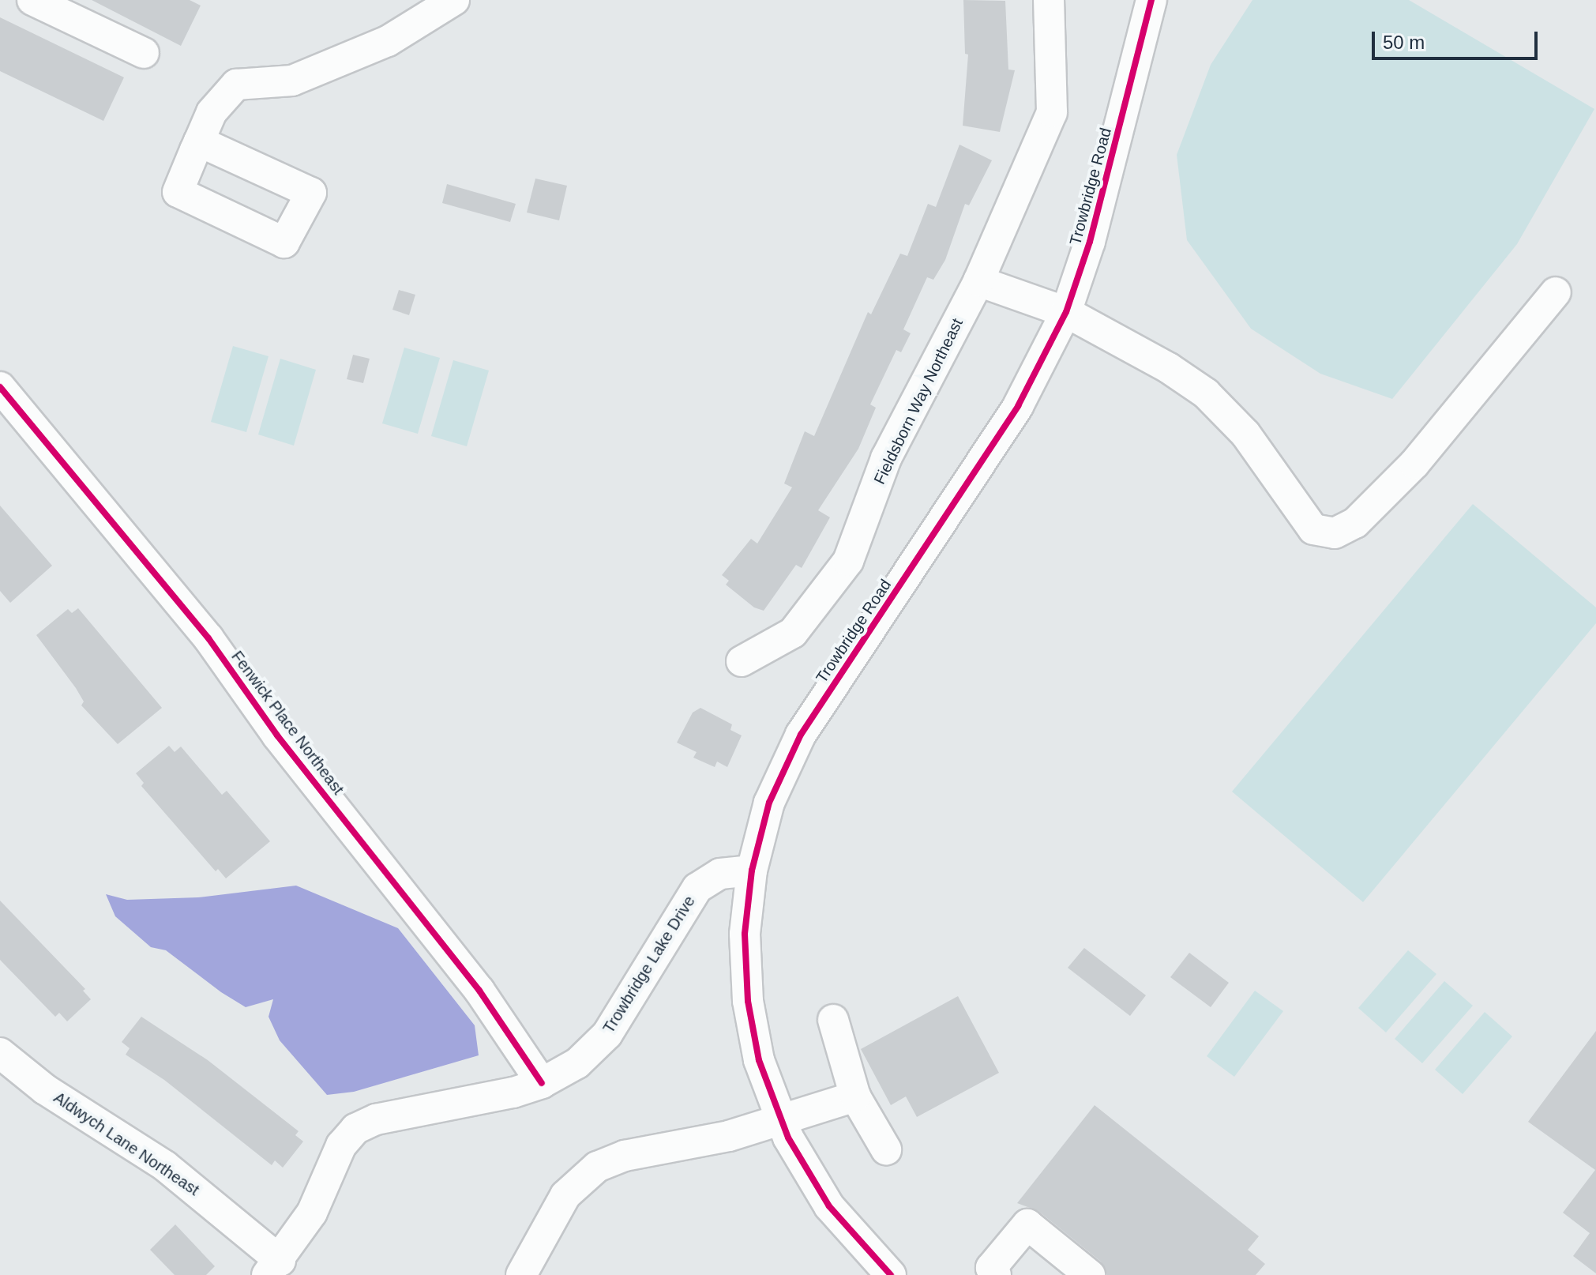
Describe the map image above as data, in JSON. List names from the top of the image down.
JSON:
{
  "streets": {
    "street": [
      "Trowbridge Road",
      "Fieldsborn Way Northeast",
      "Fenwick Place Northeast",
      "Trowbridge Lake Drive",
      "Aldwych Lane Northeast"
    ]
  },
  "crossings": [
    ["Trowbridge Road", "Trowbridge Lake Drive"],
    ["Fenwick Place Northeast", "Trowbridge Lake Drive"],
    ["Trowbridge Lake Drive", "Aldwych Lane Northeast"]
  ],
  "scale_bar": "50 m"
}
